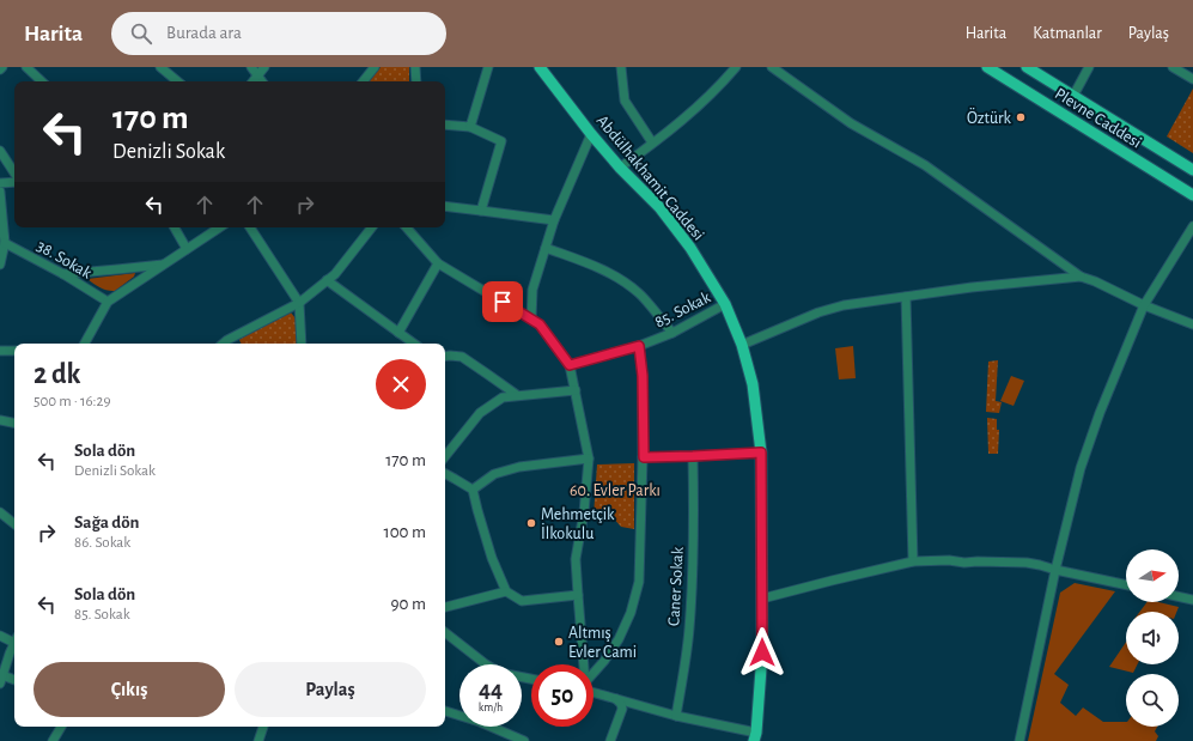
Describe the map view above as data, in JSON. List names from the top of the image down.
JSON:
{
  "streets": {
    "main road": ["Plevne Caddesi", "Abdülhakhamit Caddesi"],
    "street": ["38. Sokak", "85. Sokak", "Caner Sokak"]
  },
  "crossings": [
    ["Abdülhakhamit Caddesi", "85. Sokak"]
  ],
  "parks": ["60. Evler Parkı"],
  "places": ["Öztürk", "Mehmetçik İlkokulu", "Altmış Evler Cami"],
  "north": "right",
  "page": {
    "header": "Harita",
    "search": "Burada ara",
    "nav": ["Harita", "Katmanlar", "Paylaş"],
    "turn": ["170 m", "Denizli Sokak"],
    "heading": ["2 dk", "500 m · 16:29"],
    "list": [
      {
        "name": "Sola dön",
        "note": "Denizli Sokak",
        "value": "170 m"
      },
      {
        "name": "Sağa dön",
        "note": "86. Sokak",
        "value": "100 m"
      },
      {
        "name": "Sola dön",
        "note": "85. Sokak",
        "value": "90 m"
      }
    ],
    "buttons": ["Çıkış", "Paylaş"],
    "speed": "44 km/h",
    "limit": "50"
  }
}
